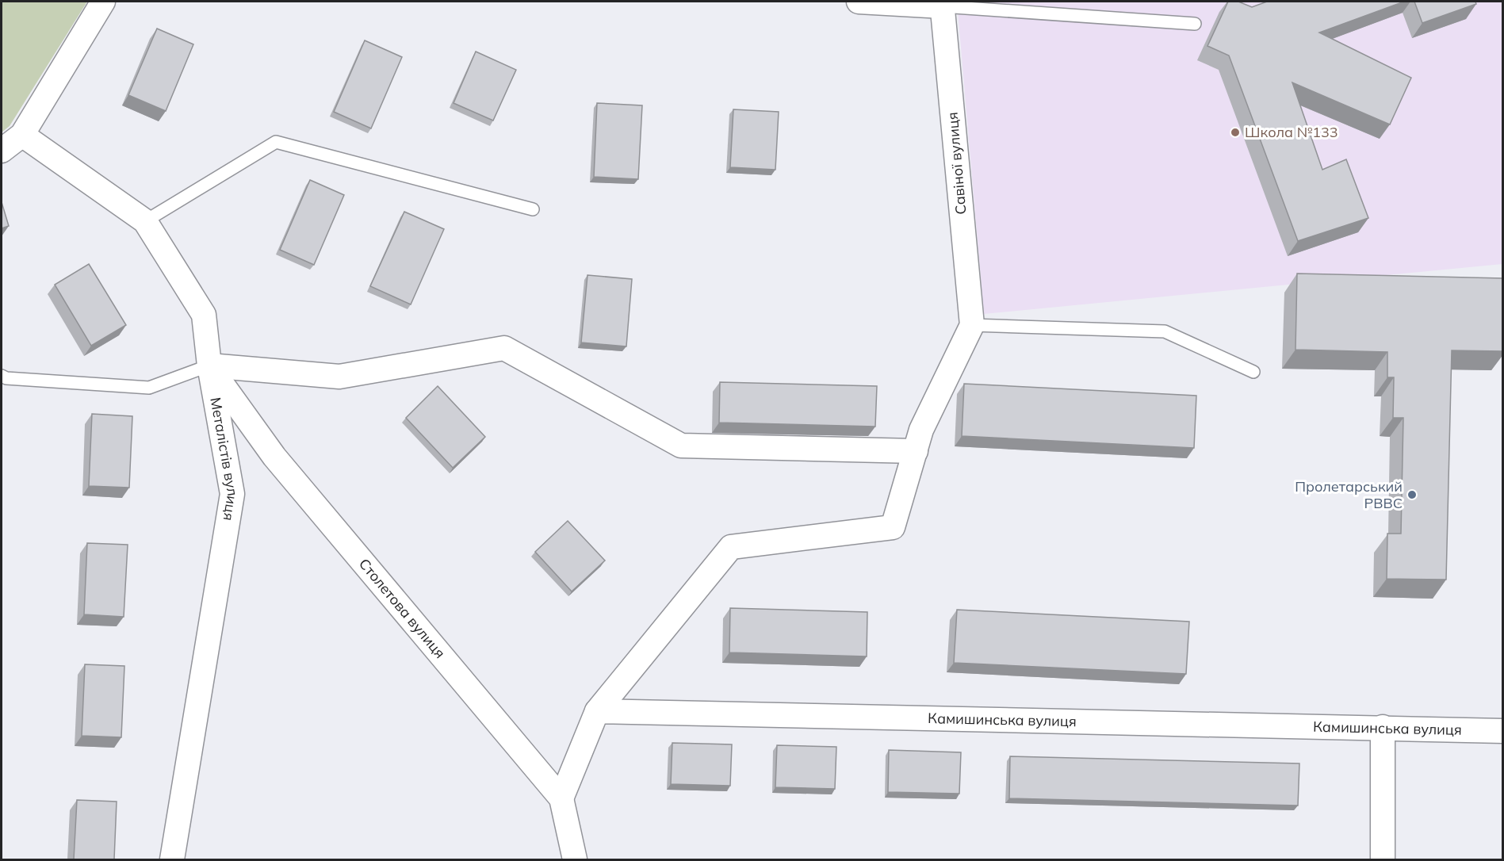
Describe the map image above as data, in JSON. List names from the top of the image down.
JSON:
{
  "streets": {
    "street": [
      "Савіної вулиця",
      "Металістів вулиця",
      "Столетова вулиця",
      "Камишинська вулиця"
    ]
  },
  "crossings": [
    ["Металістів вулиця", "Столетова вулиця"]
  ],
  "places": ["Школа №133", "Пролетарський РВВС"]
}
